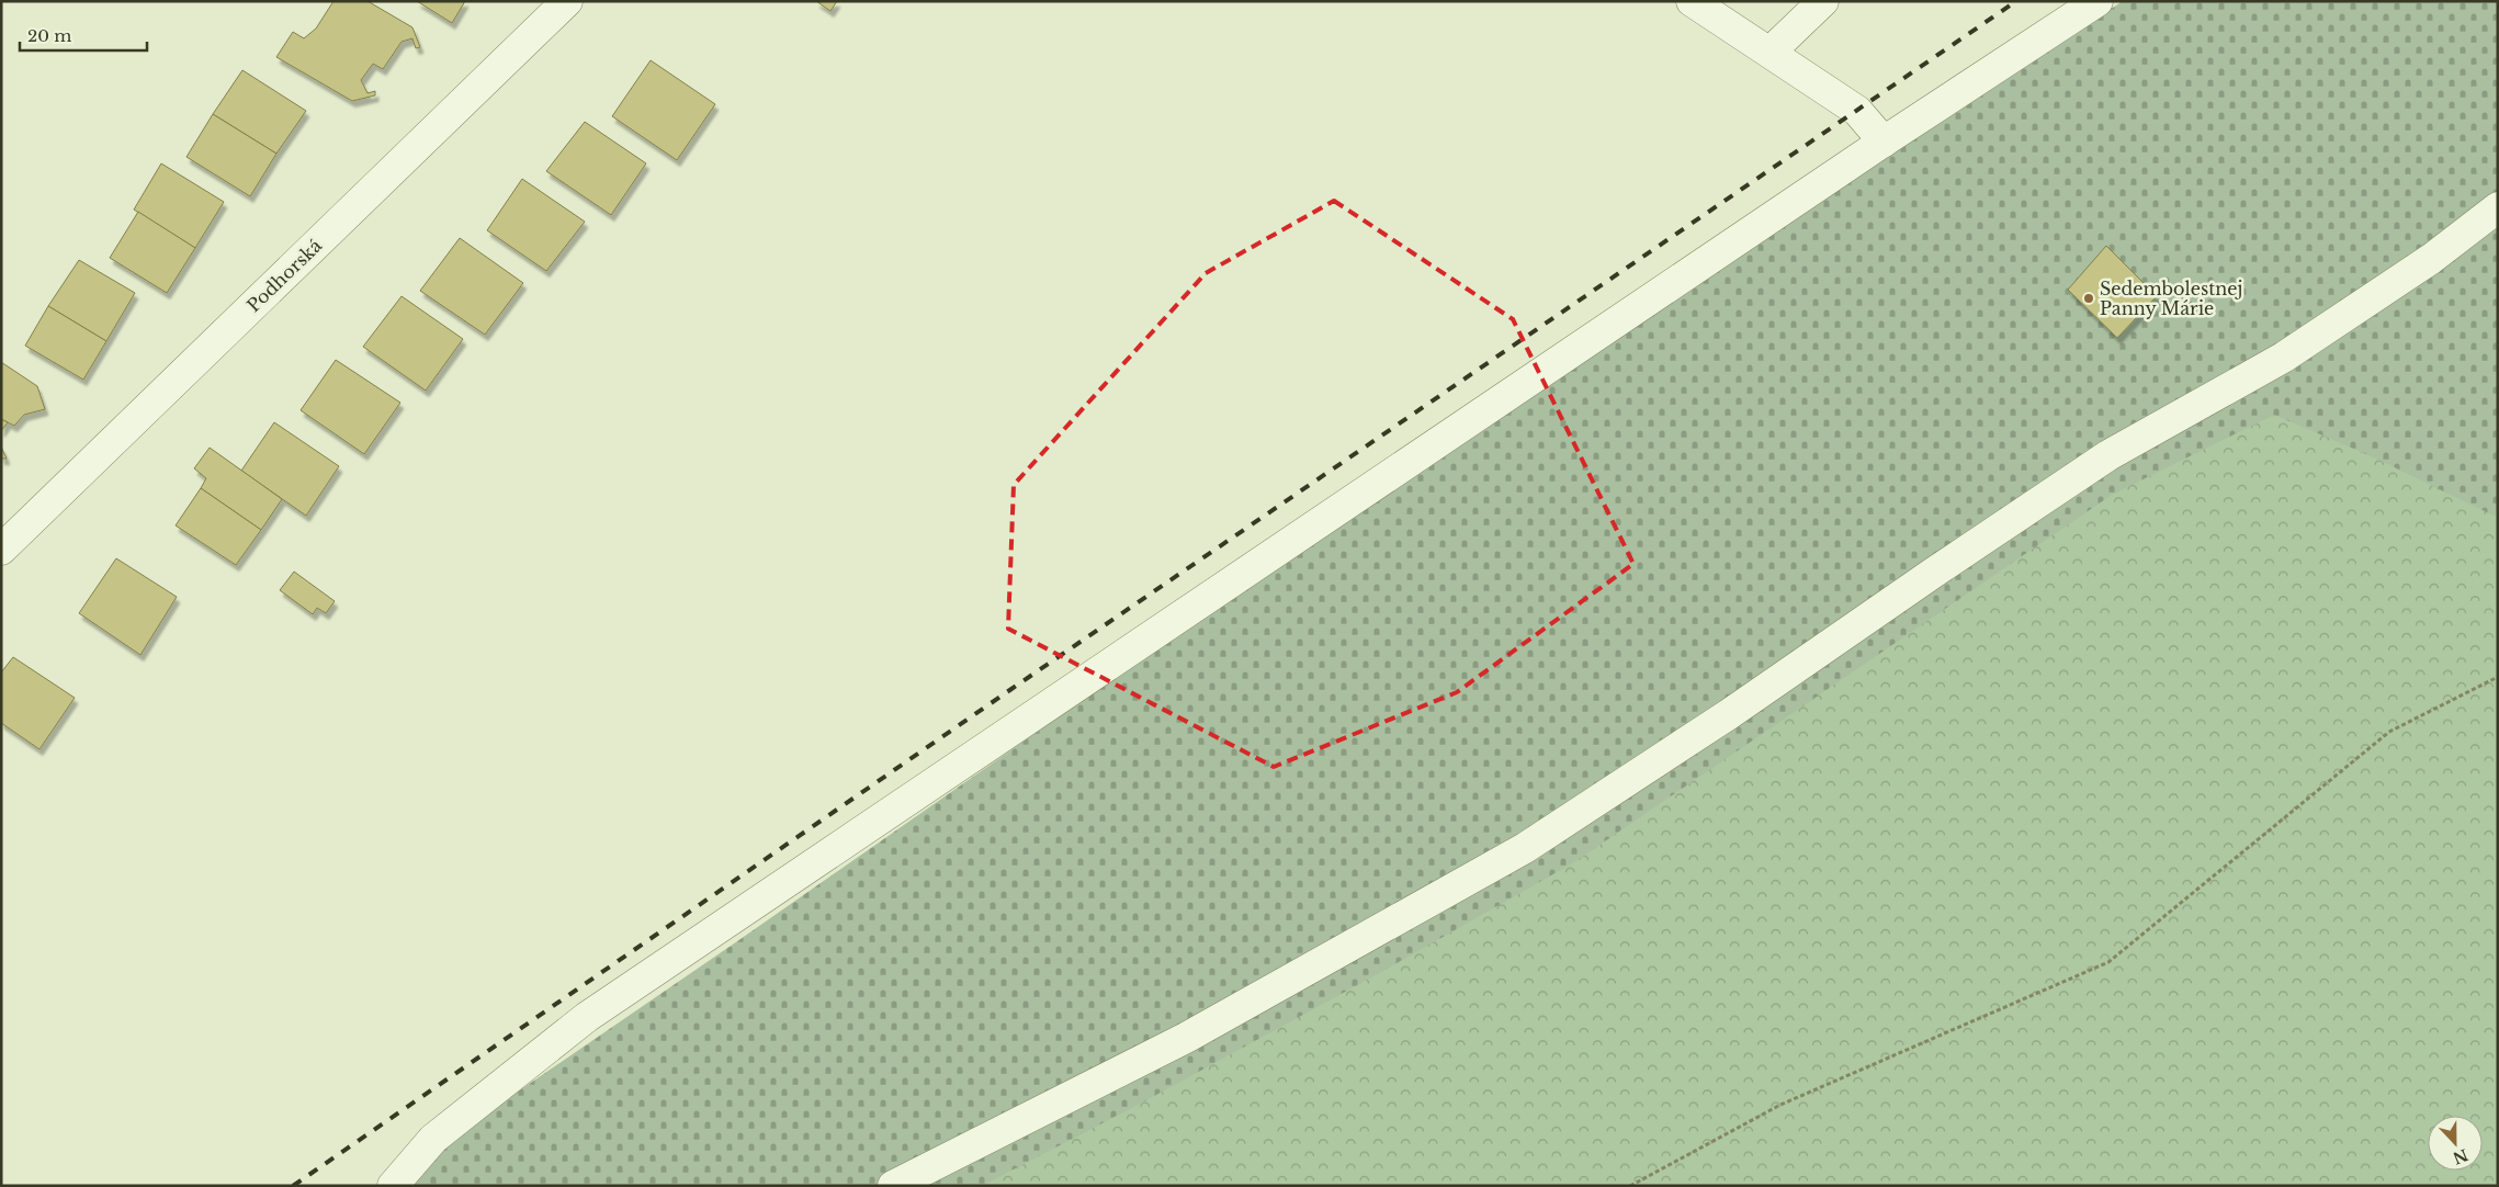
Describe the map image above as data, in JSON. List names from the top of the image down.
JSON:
{
  "streets": {
    "street": ["Podhorská"]
  },
  "places": ["Sedembolestnej Panny Márie"],
  "scale_bar": "20 m",
  "north": "bottom"
}
